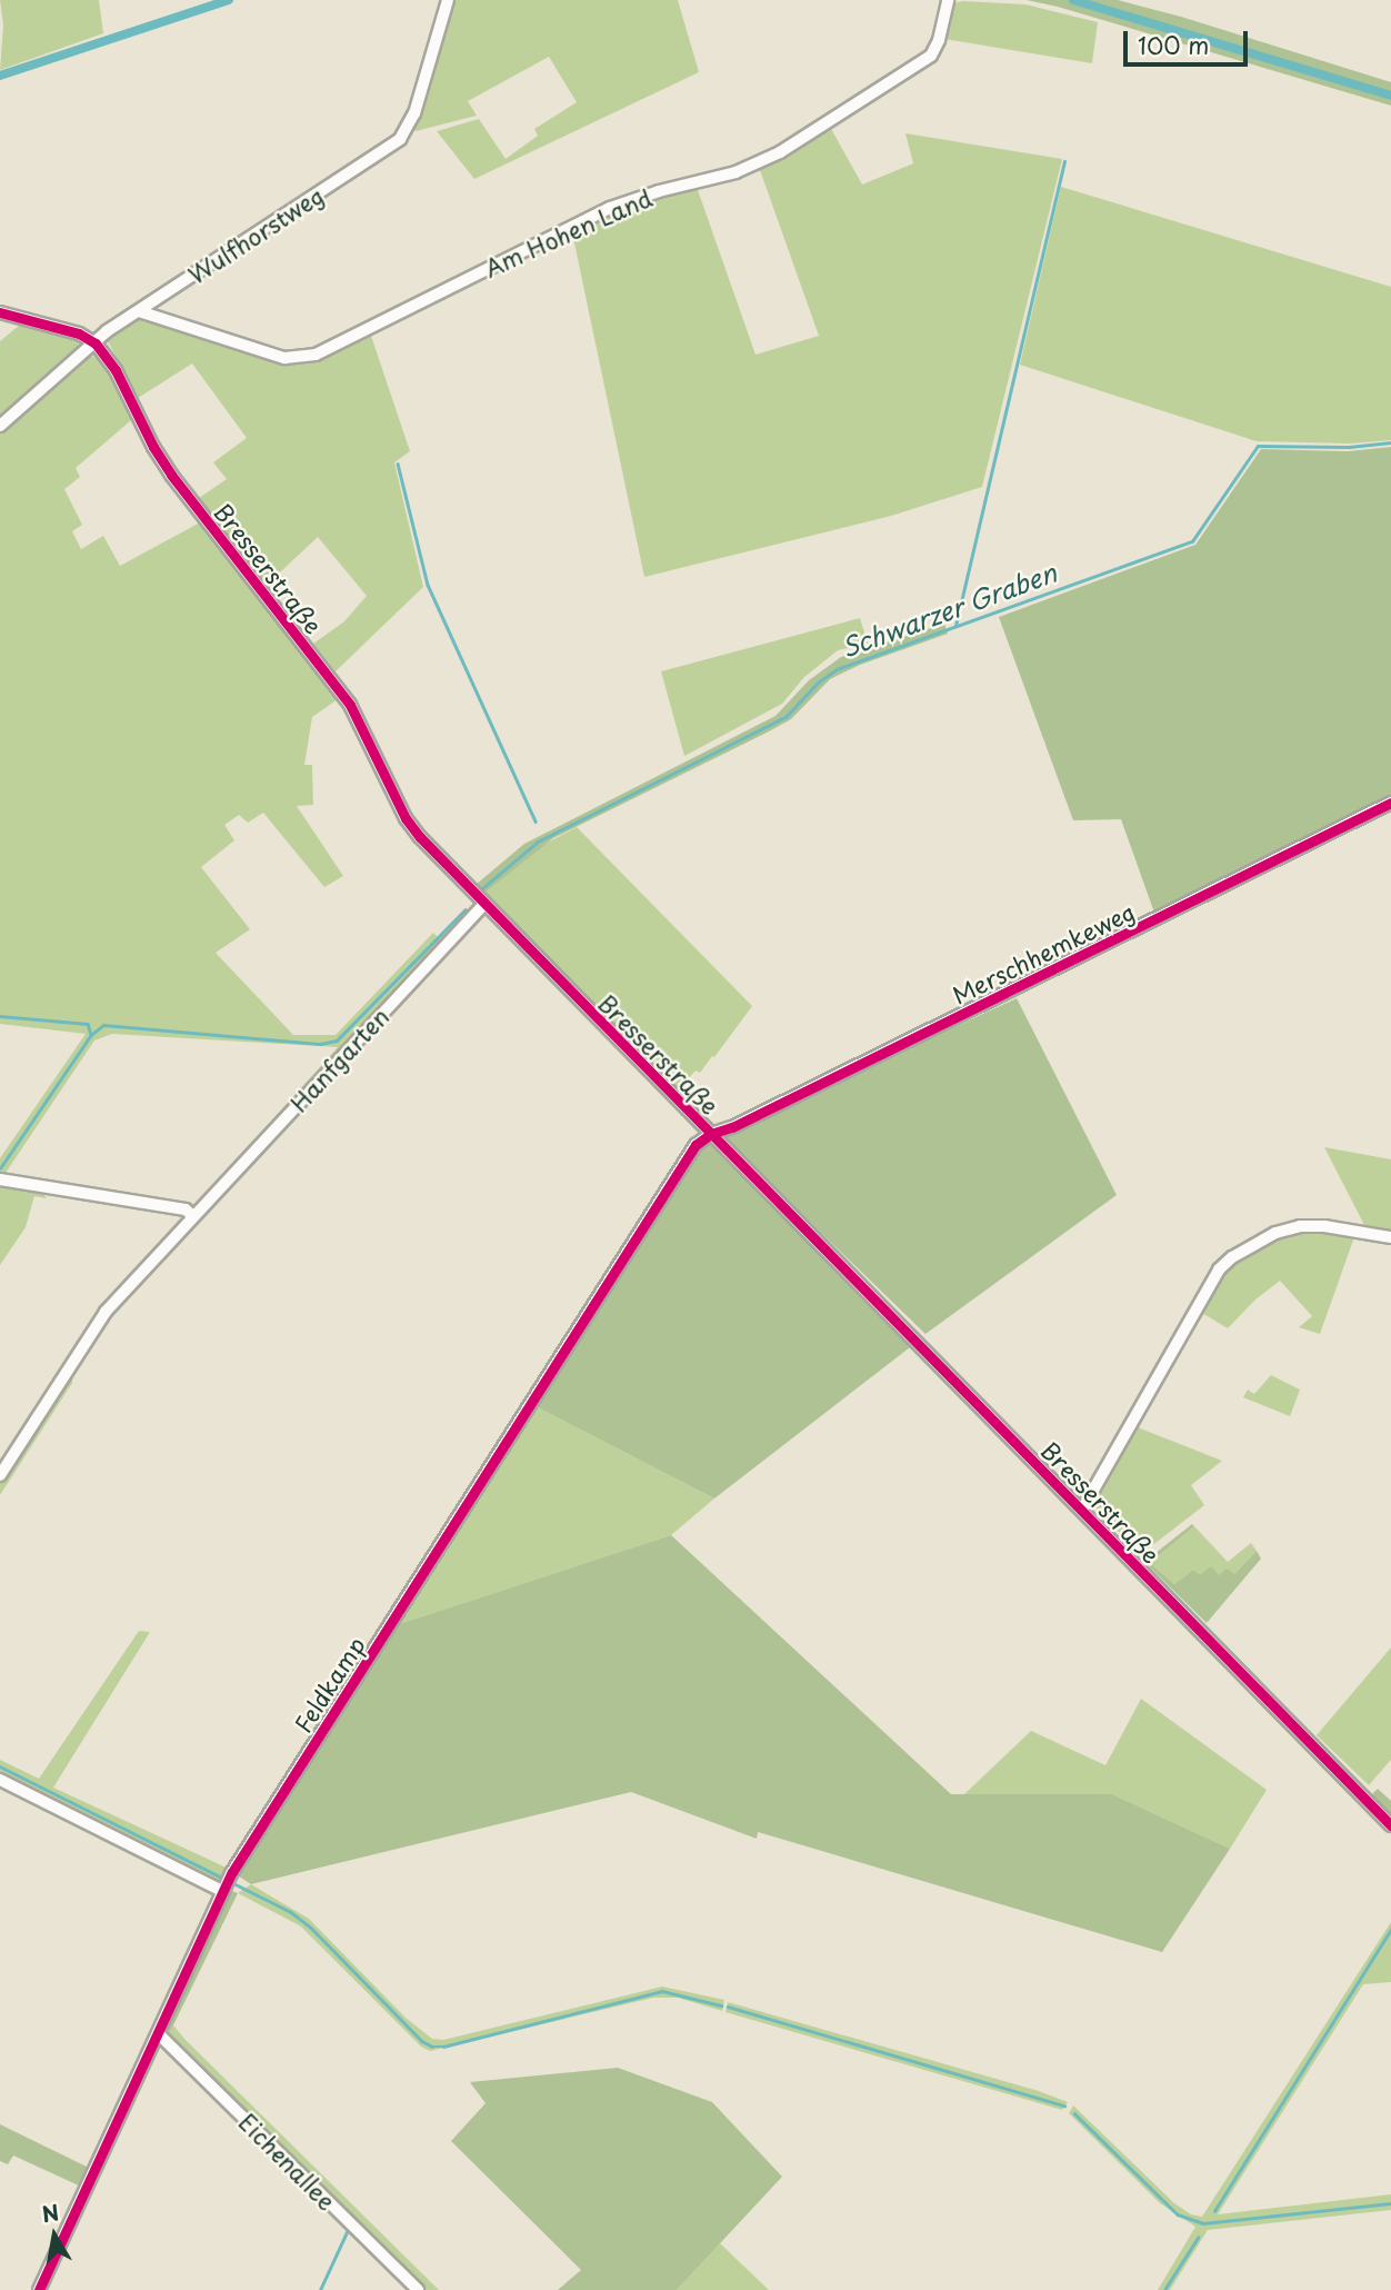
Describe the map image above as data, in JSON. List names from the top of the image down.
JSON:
{
  "streets": {
    "street": [
      "Am Hohen Land",
      "Wulfhorstweg",
      "Bresserstraße",
      "Merschhemkeweg",
      "Hanfgarten",
      "Feldkamp",
      "Eichenallee"
    ]
  },
  "crossings": [
    ["Am Hohen Land", "Wulfhorstweg"],
    ["Wulfhorstweg", "Bresserstraße"],
    ["Bresserstraße", "Merschhemkeweg"],
    ["Bresserstraße", "Hanfgarten"],
    ["Bresserstraße", "Feldkamp"],
    ["Merschhemkeweg", "Feldkamp"],
    ["Feldkamp", "Eichenallee"]
  ],
  "water": ["Schwarzer Graben"],
  "scale_bar": "100 m",
  "north": "top"
}
